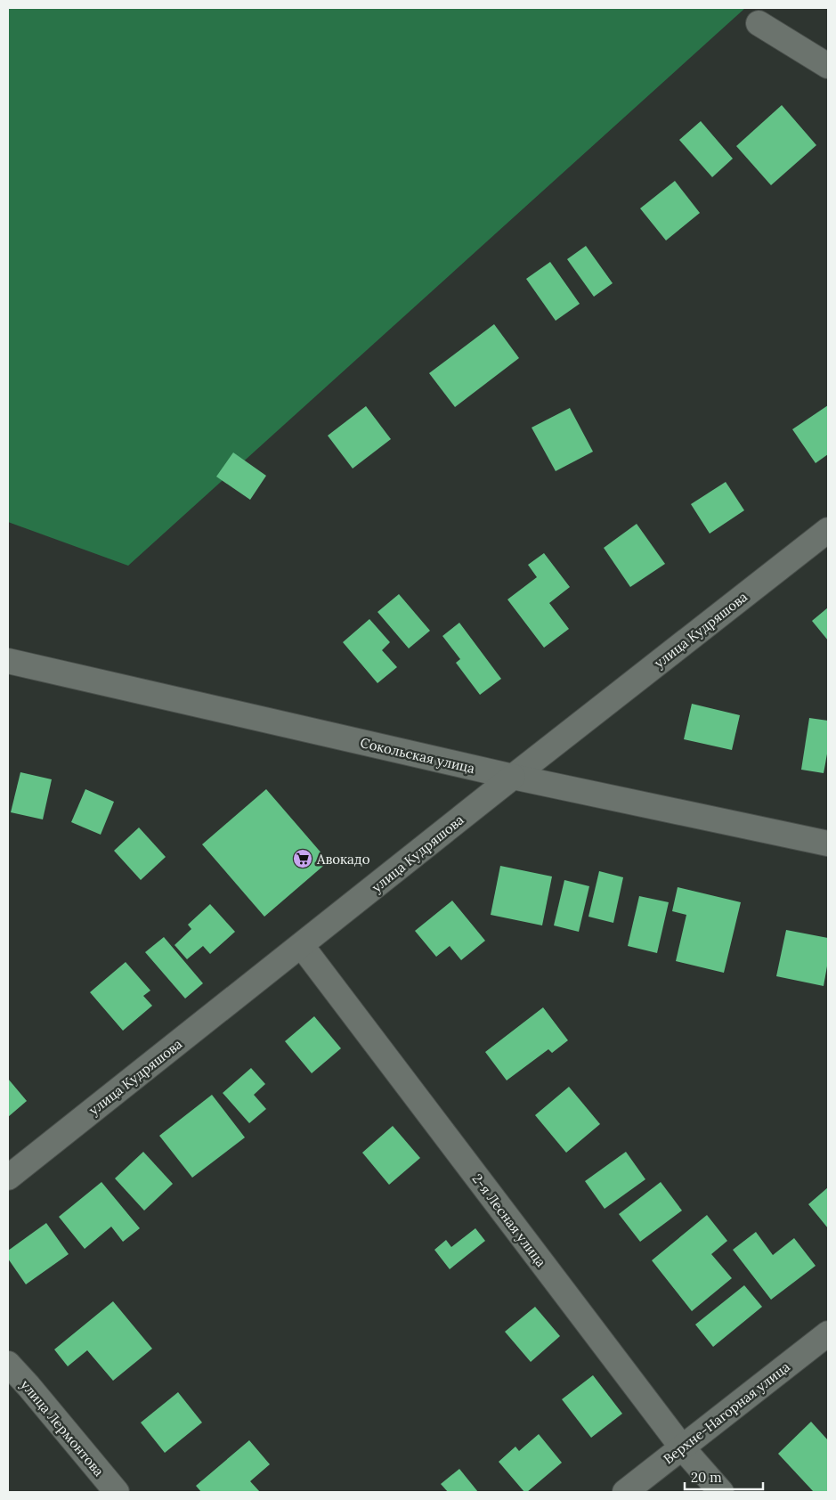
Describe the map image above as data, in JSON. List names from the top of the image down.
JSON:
{
  "streets": {
    "street": [
      "улица Кудряшова",
      "Сокольская улица",
      "2-я Лесная улица",
      "Верхне-Нагорная улица",
      "улица Лермонтова"
    ]
  },
  "crossings": [
    ["улица Кудряшова", "Сокольская улица"],
    ["улица Кудряшова", "2-я Лесная улица"],
    ["2-я Лесная улица", "Верхне-Нагорная улица"]
  ],
  "places": {
    "supermarket": ["Авокадо"]
  },
  "scale_bar": "20 m"
}
